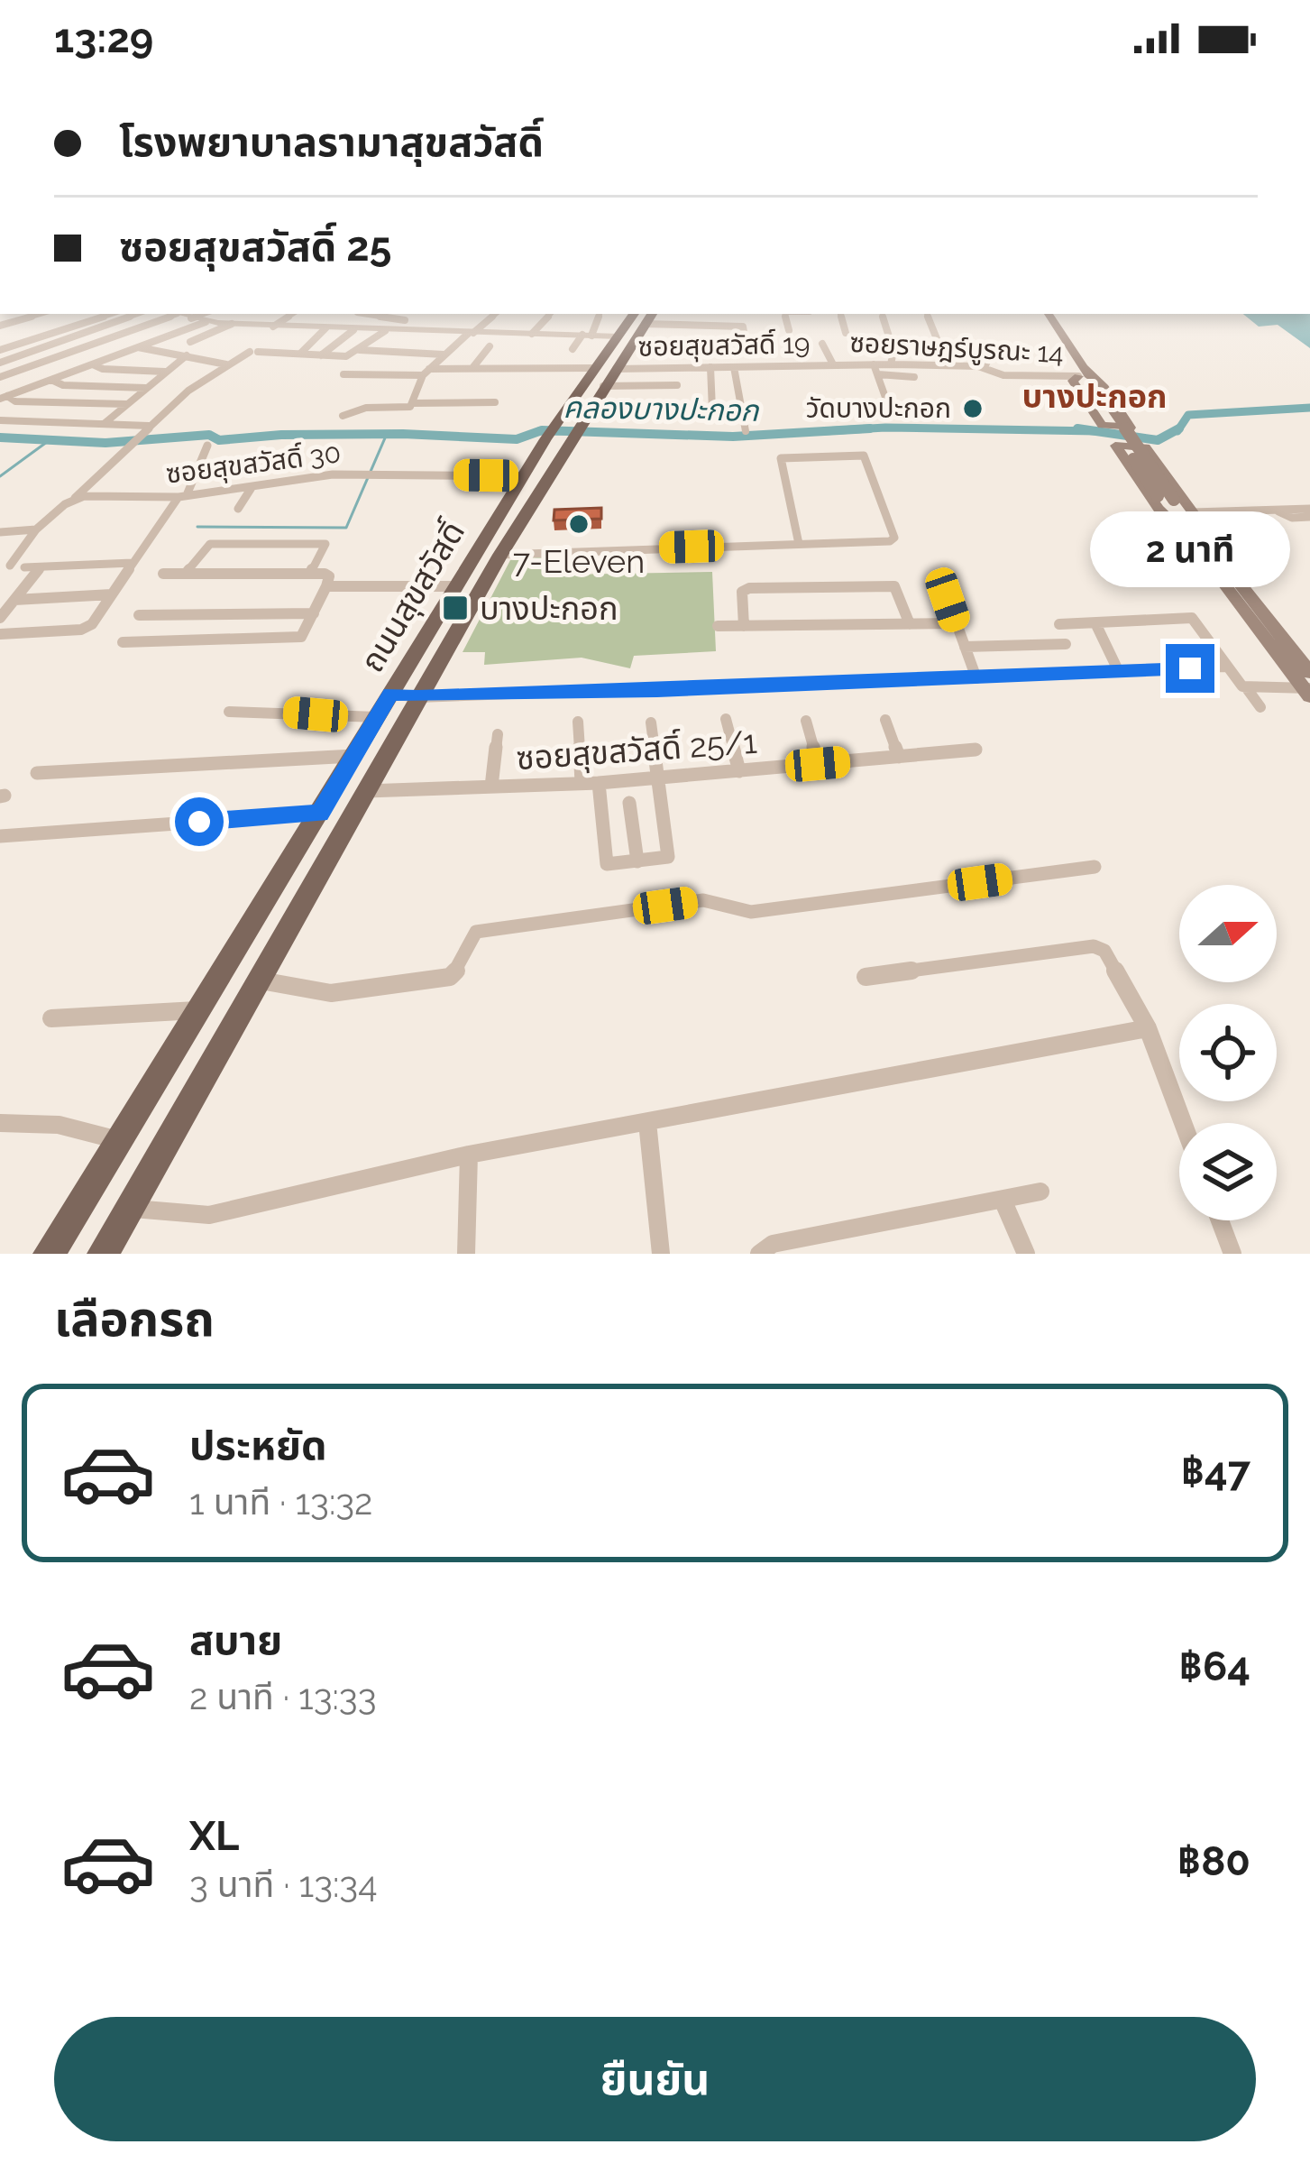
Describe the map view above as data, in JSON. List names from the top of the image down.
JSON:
{
  "streets": {
    "main road": ["ถนนสุขสวัสดิ์"],
    "street": [
      "ซอยสุขสวัสดิ์ 19",
      "ซอยราษฎร์บูรณะ 14",
      "ซอยสุขสวัสดิ์ 30",
      "ซอยสุขสวัสดิ์ 25/1"
    ]
  },
  "crossings": [
    ["ซอยสุขสวัสดิ์ 19", "ซอยราษฎร์บูรณะ 14"],
    ["ซอยสุขสวัสดิ์ 19", "ถนนสุขสวัสดิ์"],
    ["ซอยสุขสวัสดิ์ 30", "ถนนสุขสวัสดิ์"],
    ["ถนนสุขสวัสดิ์", "ซอยสุขสวัสดิ์ 25/1"]
  ],
  "districts": ["บางปะกอก"],
  "water": ["คลองบางปะกอก"],
  "places": {
    "other": ["วัดบางปะกอก", "7-Eleven"],
    "transit": ["บางปะกอก"]
  },
  "north": "right",
  "page": {
    "status": "13:29",
    "banner": ["โรงพยาบาลรามาสุขสวัสดิ์", "ซอยสุขสวัสดิ์ 25"],
    "bubble": "2 นาที",
    "heading": "เลือกรถ",
    "list": [
      {
        "name": "ประหยัด",
        "note": "1 นาที · 13:32",
        "value": "฿47"
      },
      {
        "name": "สบาย",
        "note": "2 นาที · 13:33",
        "value": "฿64"
      },
      {
        "name": "XL",
        "note": "3 นาที · 13:34",
        "value": "฿80"
      }
    ],
    "buttons": "ยืนยัน"
  }
}
